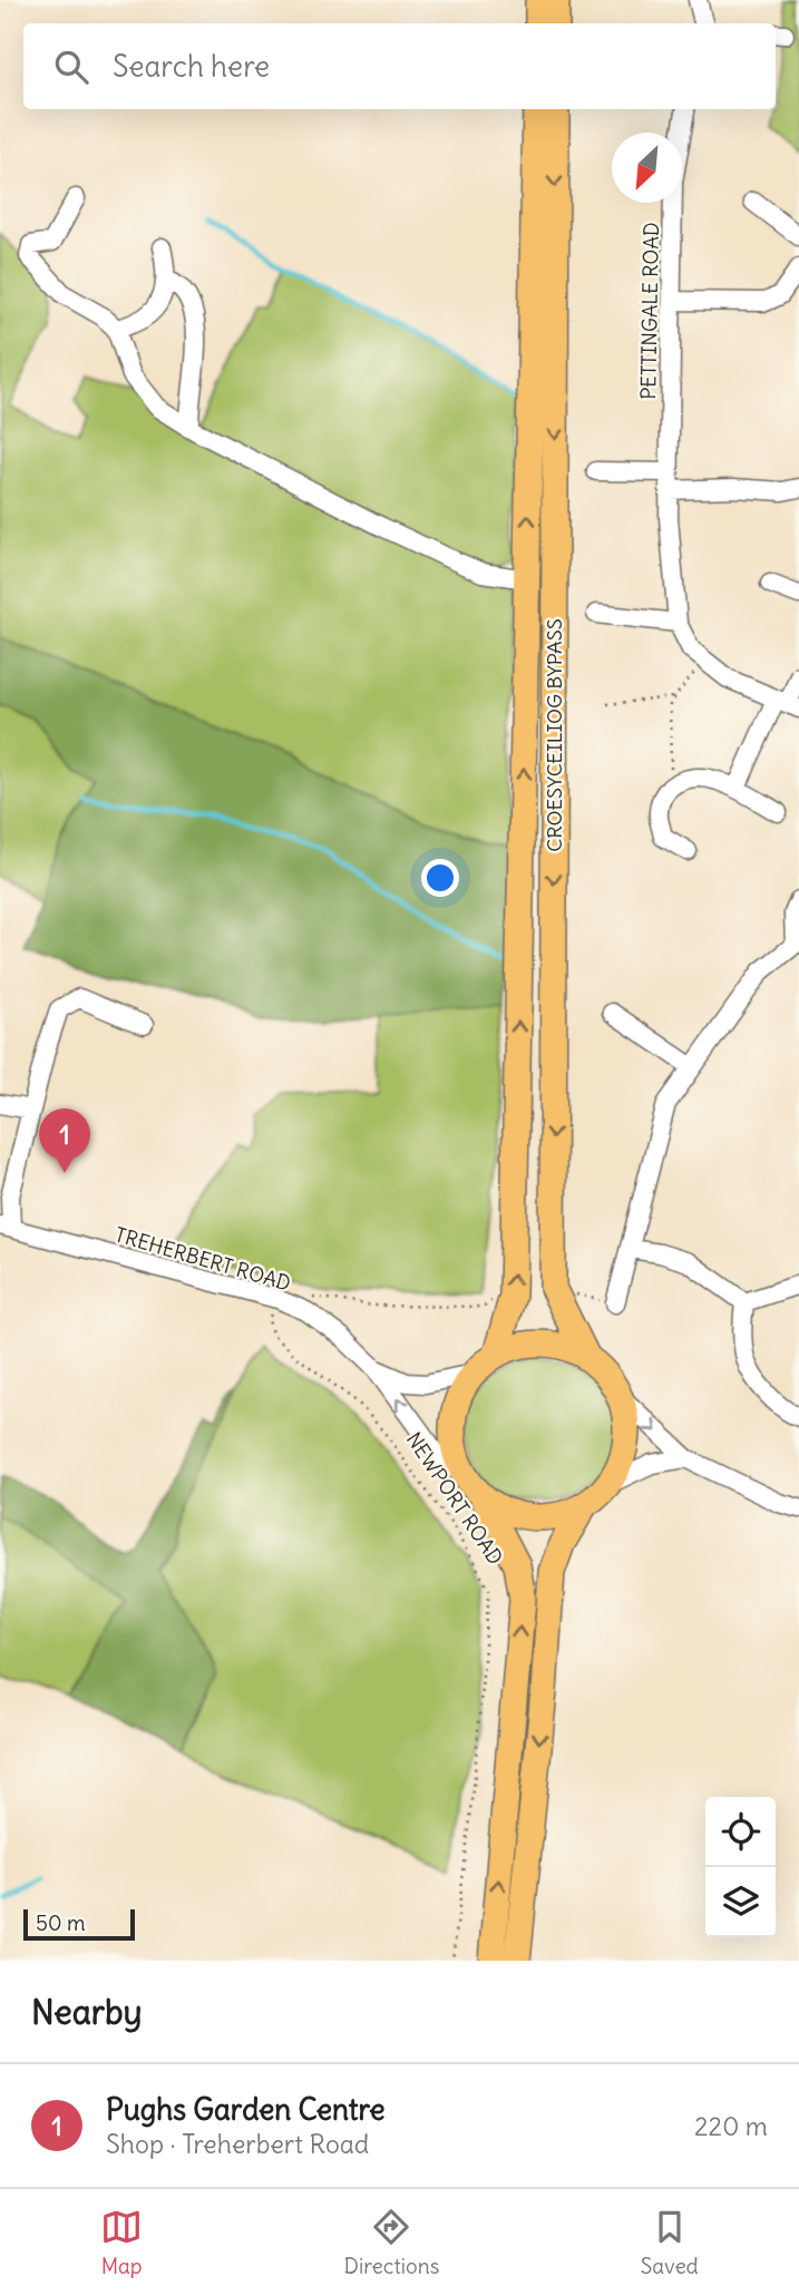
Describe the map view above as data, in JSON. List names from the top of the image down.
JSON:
{
  "streets": {
    "highway": ["CROESYCEILIOG BYPASS"],
    "street": ["PETTINGALE ROAD", "TREHERBERT ROAD"],
    "path": ["NEWPORT ROAD"]
  },
  "crossings": [
    ["CROESYCEILIOG BYPASS", "TREHERBERT ROAD"],
    ["TREHERBERT ROAD", "NEWPORT ROAD"]
  ],
  "scale_bar": "50 m",
  "north": "bottom left",
  "page": {
    "search": "Search here",
    "pins": "1",
    "scale": "50 m",
    "heading": "Nearby",
    "list": [
      {
        "mark": "1",
        "name": "Pughs Garden Centre",
        "note": "Shop · Treherbert Road",
        "value": "220 m"
      }
    ],
    "nav": ["Map", "Directions", "Saved"]
  }
}
